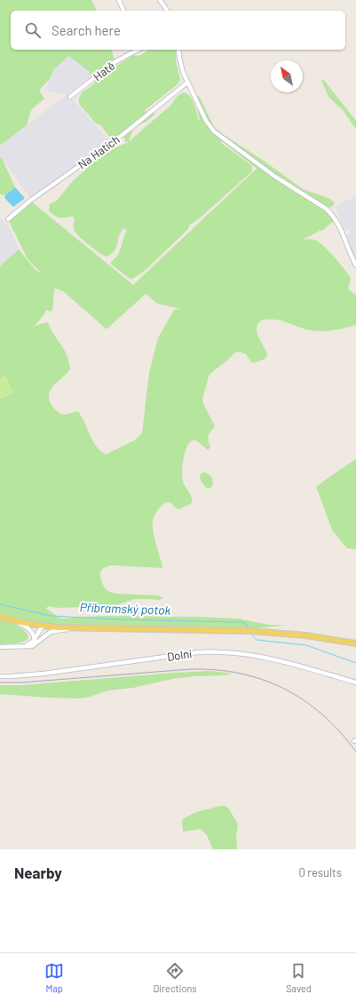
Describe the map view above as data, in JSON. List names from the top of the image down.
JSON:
{
  "streets": {
    "street": ["Hatě", "Na Hatích", "Dolní"]
  },
  "water": ["Příbramský potok"],
  "north": "top left",
  "page": {
    "search": "Search here",
    "heading": ["Nearby", "0 results"],
    "nav": ["Map", "Directions", "Saved"]
  }
}
